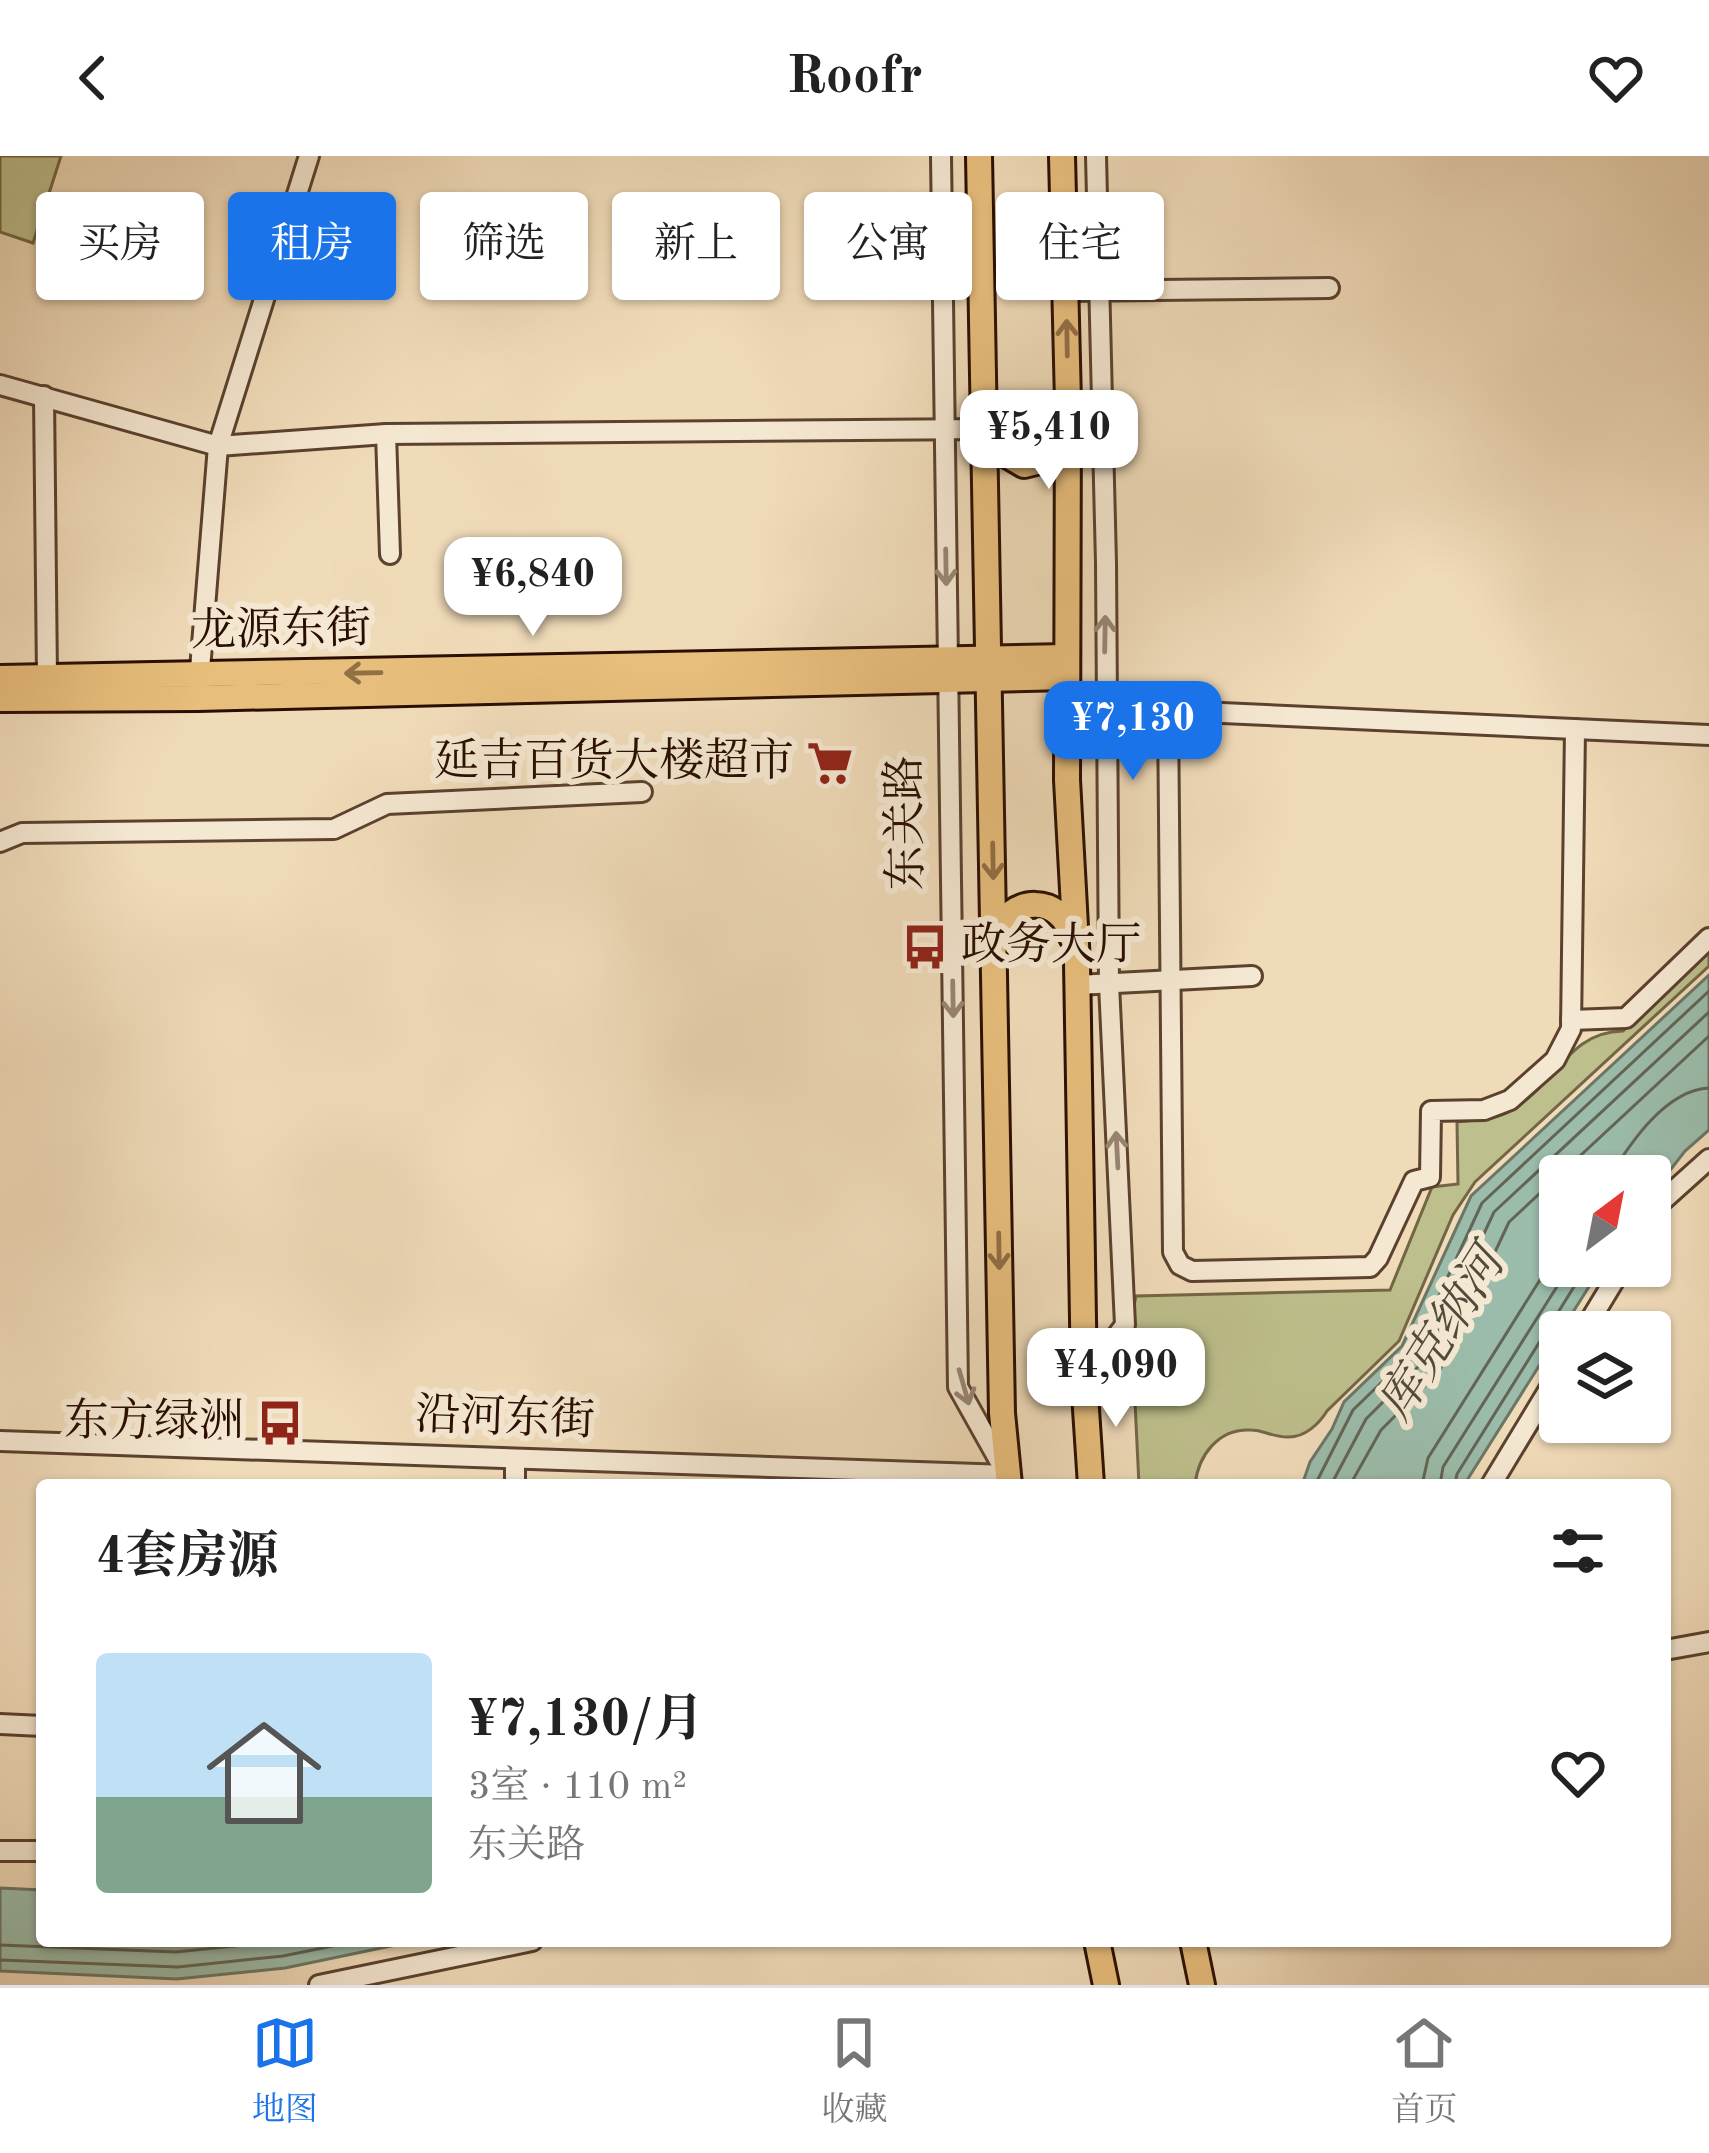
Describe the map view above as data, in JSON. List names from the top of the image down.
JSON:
{
  "streets": {
    "main road": ["龙源东街", "东关路"],
    "street": ["沿河东街"]
  },
  "crossings": [
    ["龙源东街", "东关路"]
  ],
  "water": ["库克纳河"],
  "places": {
    "supermarket": ["延吉百货大楼超市"],
    "bus stop": ["政务大厅", "东方绿洲"]
  },
  "north": "top right",
  "page": {
    "header": "Roofr",
    "chip": [
      "买房",
      "租房",
      "筛选",
      "新上",
      "公寓",
      "住宅"
    ],
    "price": [
      "¥5,410",
      "¥6,840",
      "¥7,130",
      "¥4,090"
    ],
    "heading": "4套房源",
    "list": [
      {
        "name": "¥7,130/月",
        "note": "3室 · 110 m² · 东关路"
      }
    ],
    "tabs": ["地图", "收藏", "首页"]
  }
}
